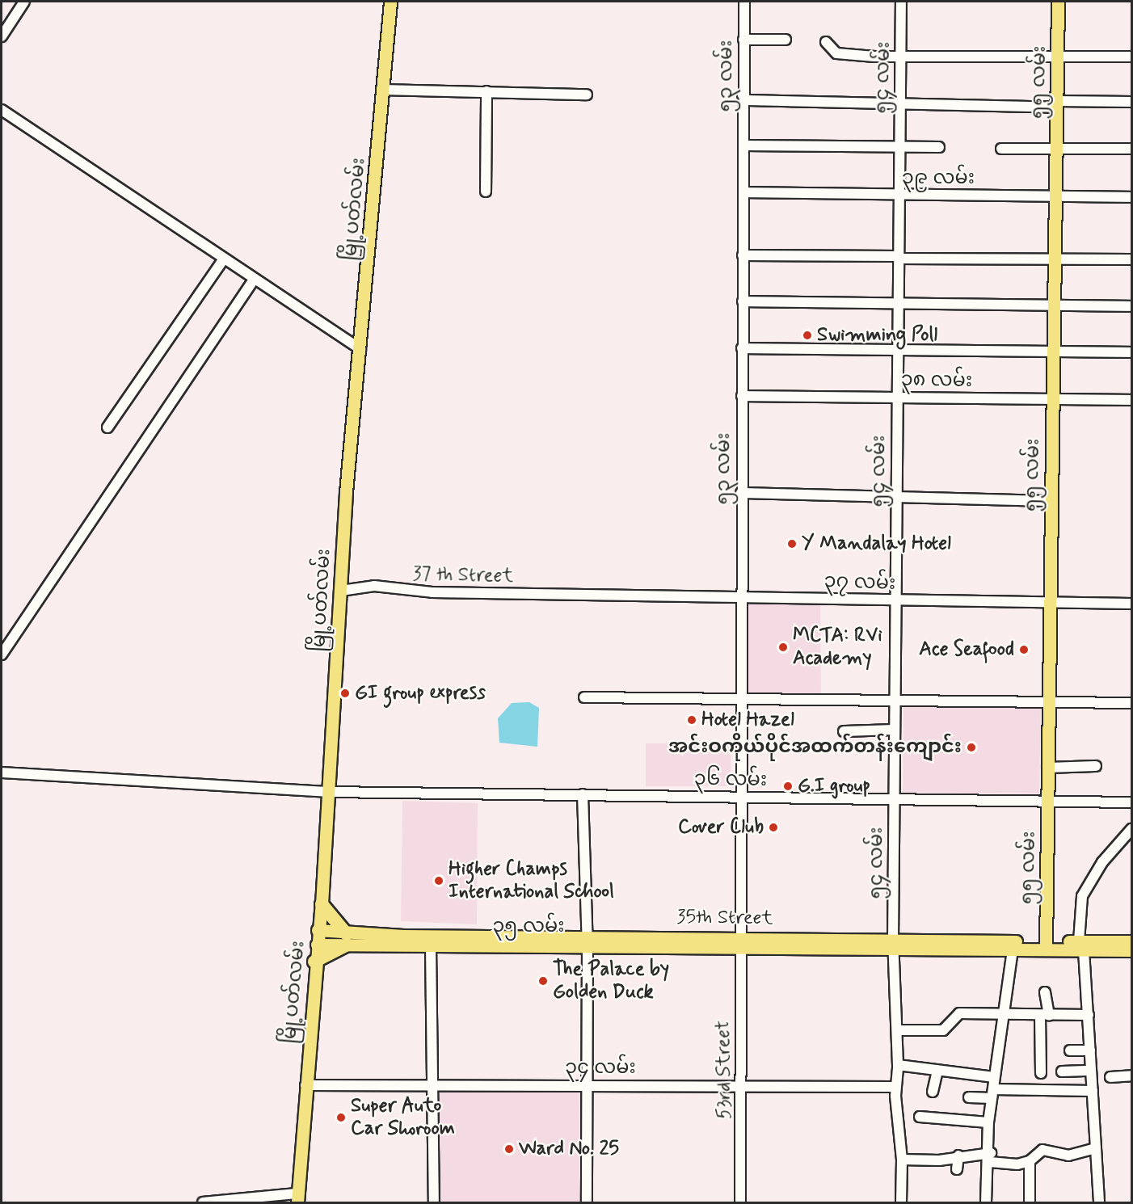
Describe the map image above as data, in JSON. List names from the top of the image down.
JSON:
{
  "streets": {
    "main road": [
      "၅၅ လမ်း",
      "မြို့ပတ်လမ်း",
      "35th Street",
      "၃၅ လမ်း"
    ],
    "street": [
      "၅၃ လမ်း",
      "၅၄ လမ်း",
      "၃၉ လမ်း",
      "၃၈ လမ်း",
      "37 th Street",
      "၃၇ လမ်း",
      "၃၆ လမ်း",
      "၃၄ လမ်း",
      "53rd Street"
    ]
  },
  "crossings": [
    ["၅၃ လမ်း", "၃၉ လမ်း"],
    ["၅၃ လမ်း", "၃၈ လမ်း"],
    ["၅၃ လမ်း", "၃၇ လမ်း"],
    ["၅၃ လမ်း", "၃၆ လမ်း"],
    ["၅၃ လမ်း", "35th Street"],
    ["၅၃ လမ်း", "၃၅ လမ်း"],
    ["၅၃ လမ်း", "53rd Street"],
    ["၅၄ လမ်း", "၃၉ လမ်း"],
    ["၅၄ လမ်း", "၃၈ လမ်း"],
    ["၅၄ လမ်း", "၃၇ လမ်း"],
    ["၅၄ လမ်း", "၃၆ လမ်း"],
    ["၅၄ လမ်း", "35th Street"],
    ["၅၄ လမ်း", "၃၄ လမ်း"],
    ["၅၅ လမ်း", "၃၉ လမ်း"],
    ["၅၅ လမ်း", "၃၈ လမ်း"],
    ["၅၅ လမ်း", "၃၇ လမ်း"],
    ["၅၅ လမ်း", "၃၆ လမ်း"],
    ["၅၅ လမ်း", "35th Street"],
    ["မြို့ပတ်လမ်း", "37 th Street"],
    ["မြို့ပတ်လမ်း", "၃၆ လမ်း"],
    ["မြို့ပတ်လမ်း", "၃၄ လမ်း"],
    ["37 th Street", "၃၇ လမ်း"],
    ["35th Street", "၃၅ လမ်း"],
    ["35th Street", "53rd Street"],
    ["၃၅ လမ်း", "53rd Street"],
    ["၃၄ လမ်း", "53rd Street"]
  ],
  "places": [
    "Swimming Poll",
    "Y Mandalay Hotel",
    "MCTA: RVi Academy",
    "Ace Seafood",
    "GI group express",
    "Hotel Hazel",
    "အင်းဝကိုယ်ပိုင်အထက်တန်းကျောင်း",
    "G.I group",
    "Cover Club",
    "Higher Champs International School",
    "The Palace by Golden Duck",
    "Super Auto Car Shoroom",
    "Ward No. 25"
  ]
}
